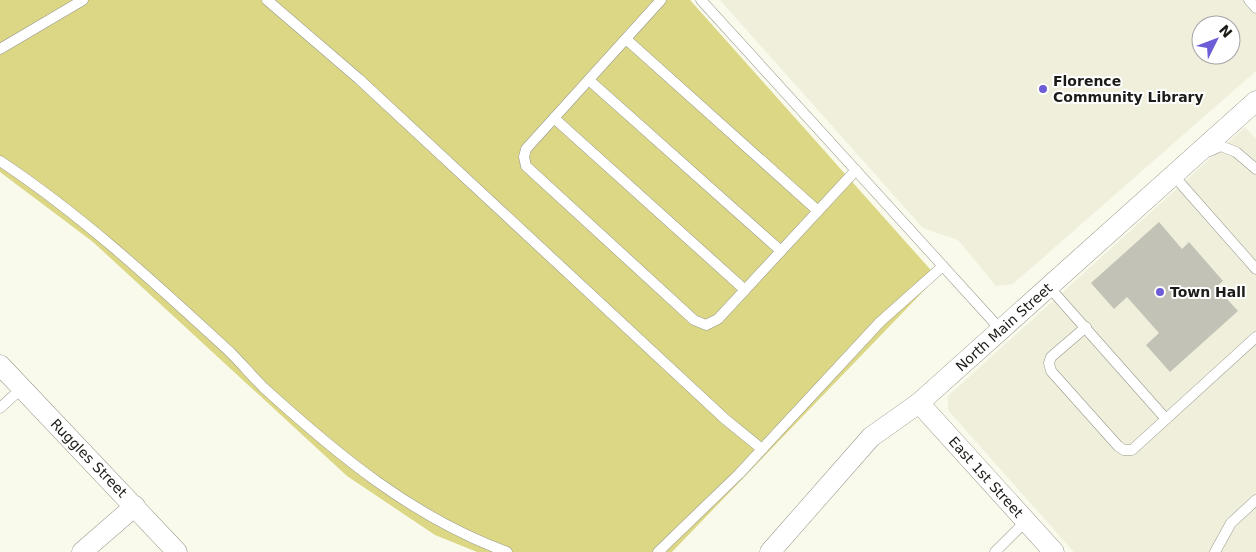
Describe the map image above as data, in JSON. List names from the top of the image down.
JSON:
{
  "streets": {
    "street": ["North Main Street", "Ruggles Street", "East 1st Street"]
  },
  "crossings": [
    ["North Main Street", "East 1st Street"]
  ],
  "places": ["Florence Community Library", "Town Hall"],
  "north": "top right"
}
